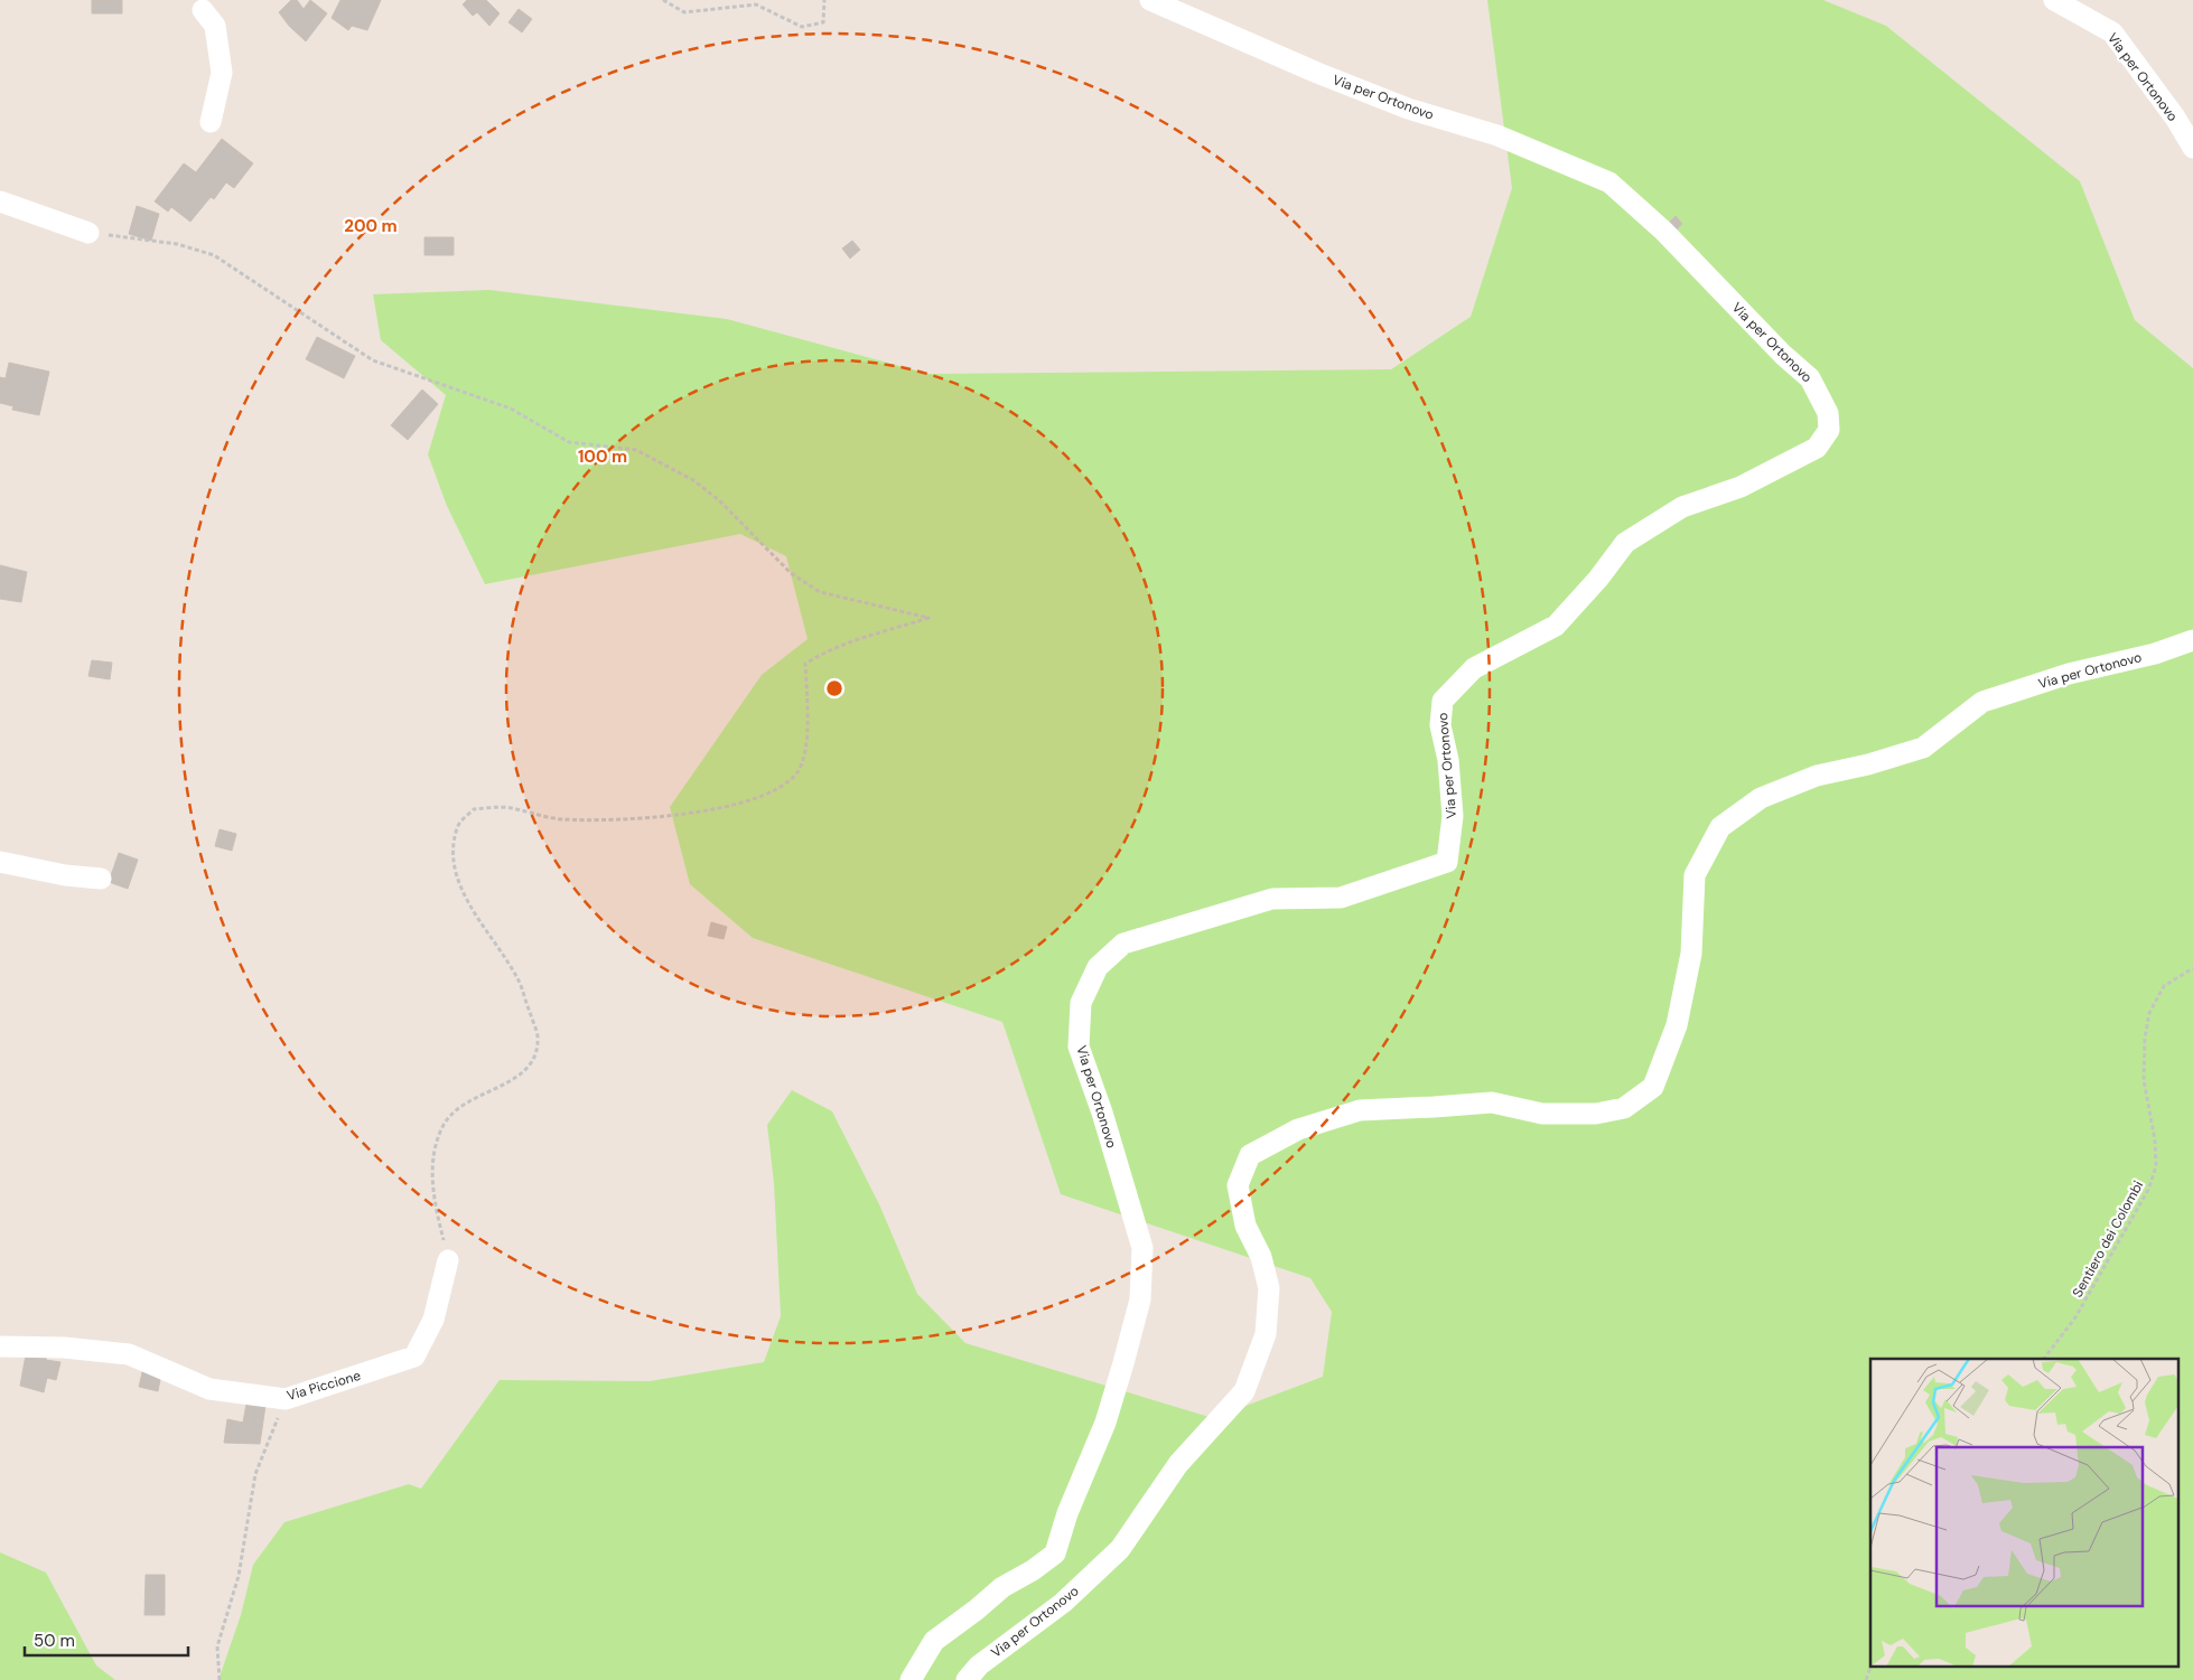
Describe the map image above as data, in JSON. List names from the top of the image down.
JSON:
{
  "streets": {
    "street": ["Via per Ortonovo", "Via Piccione"],
    "path": ["Sentiero dei Colombi"]
  },
  "scale_bar": "50 m",
  "rings": ["200 m", "100 m"]
}
